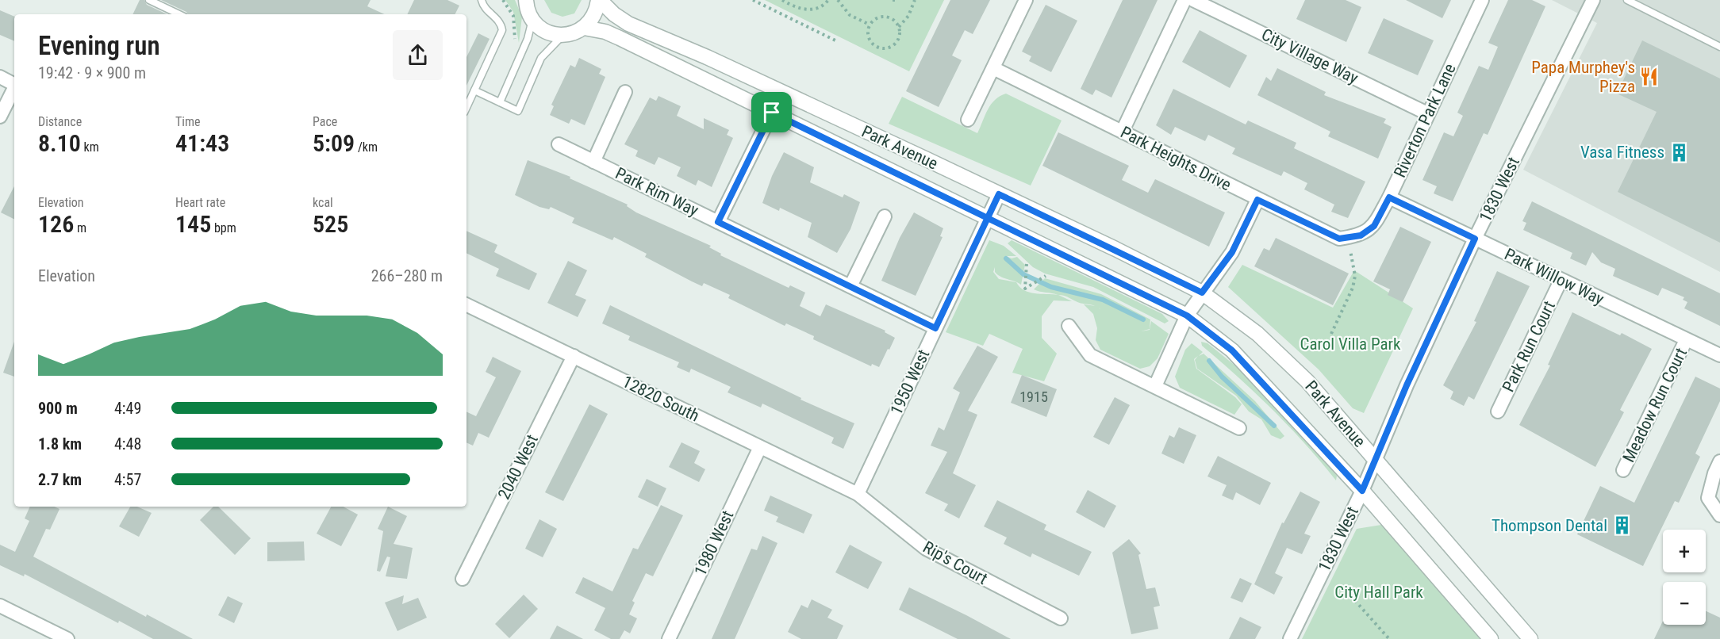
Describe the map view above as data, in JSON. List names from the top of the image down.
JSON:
{
  "streets": {
    "street": [
      "City Village Way",
      "Riverton Park Lane",
      "Park Avenue",
      "Park Heights Drive",
      "1830 West",
      "Park Rim Way",
      "Park Willow Way",
      "Park Run Court",
      "1950 West",
      "12820 South",
      "Meadow Run Court",
      "2040 West",
      "1980 West",
      "Rip's Court"
    ]
  },
  "crossings": [
    ["City Village Way", "Riverton Park Lane"],
    ["Riverton Park Lane", "Park Heights Drive"],
    ["Riverton Park Lane", "Park Willow Way"],
    ["Park Avenue", "1830 West"],
    ["Park Avenue", "1950 West"],
    ["1830 West", "Park Willow Way"],
    ["Park Rim Way", "1950 West"],
    ["Park Willow Way", "Park Run Court"],
    ["Park Willow Way", "Meadow Run Court"],
    ["1950 West", "12820 South"],
    ["1950 West", "Rip's Court"],
    ["12820 South", "2040 West"],
    ["12820 South", "1980 West"],
    ["12820 South", "Rip's Court"]
  ],
  "parks": ["Carol Villa Park", "City Hall Park"],
  "places": {
    "restaurant": ["Papa Murphey's Pizza"],
    "building": ["Vasa Fitness", "Thompson Dental"]
  },
  "house_numbers": ["1915"],
  "page": {
    "heading": ["Evening run", "19:42 · 9 × 900 m"],
    "stats": [
      ["Distance", "8.10 km"],
      ["Time", "41:43"],
      ["Pace", "5:09 /km"],
      ["Elevation", "126 m"],
      ["Heart rate", "145 bpm"],
      ["kcal", "525"]
    ],
    "chart": ["Elevation", "266–280 m"],
    "list": [
      {
        "name": "900 m",
        "note": "4:49"
      },
      {
        "name": "1.8 km",
        "note": "4:48"
      },
      {
        "name": "2.7 km",
        "note": "4:57"
      }
    ],
    "map_buttons": ["+", "−"]
  }
}
